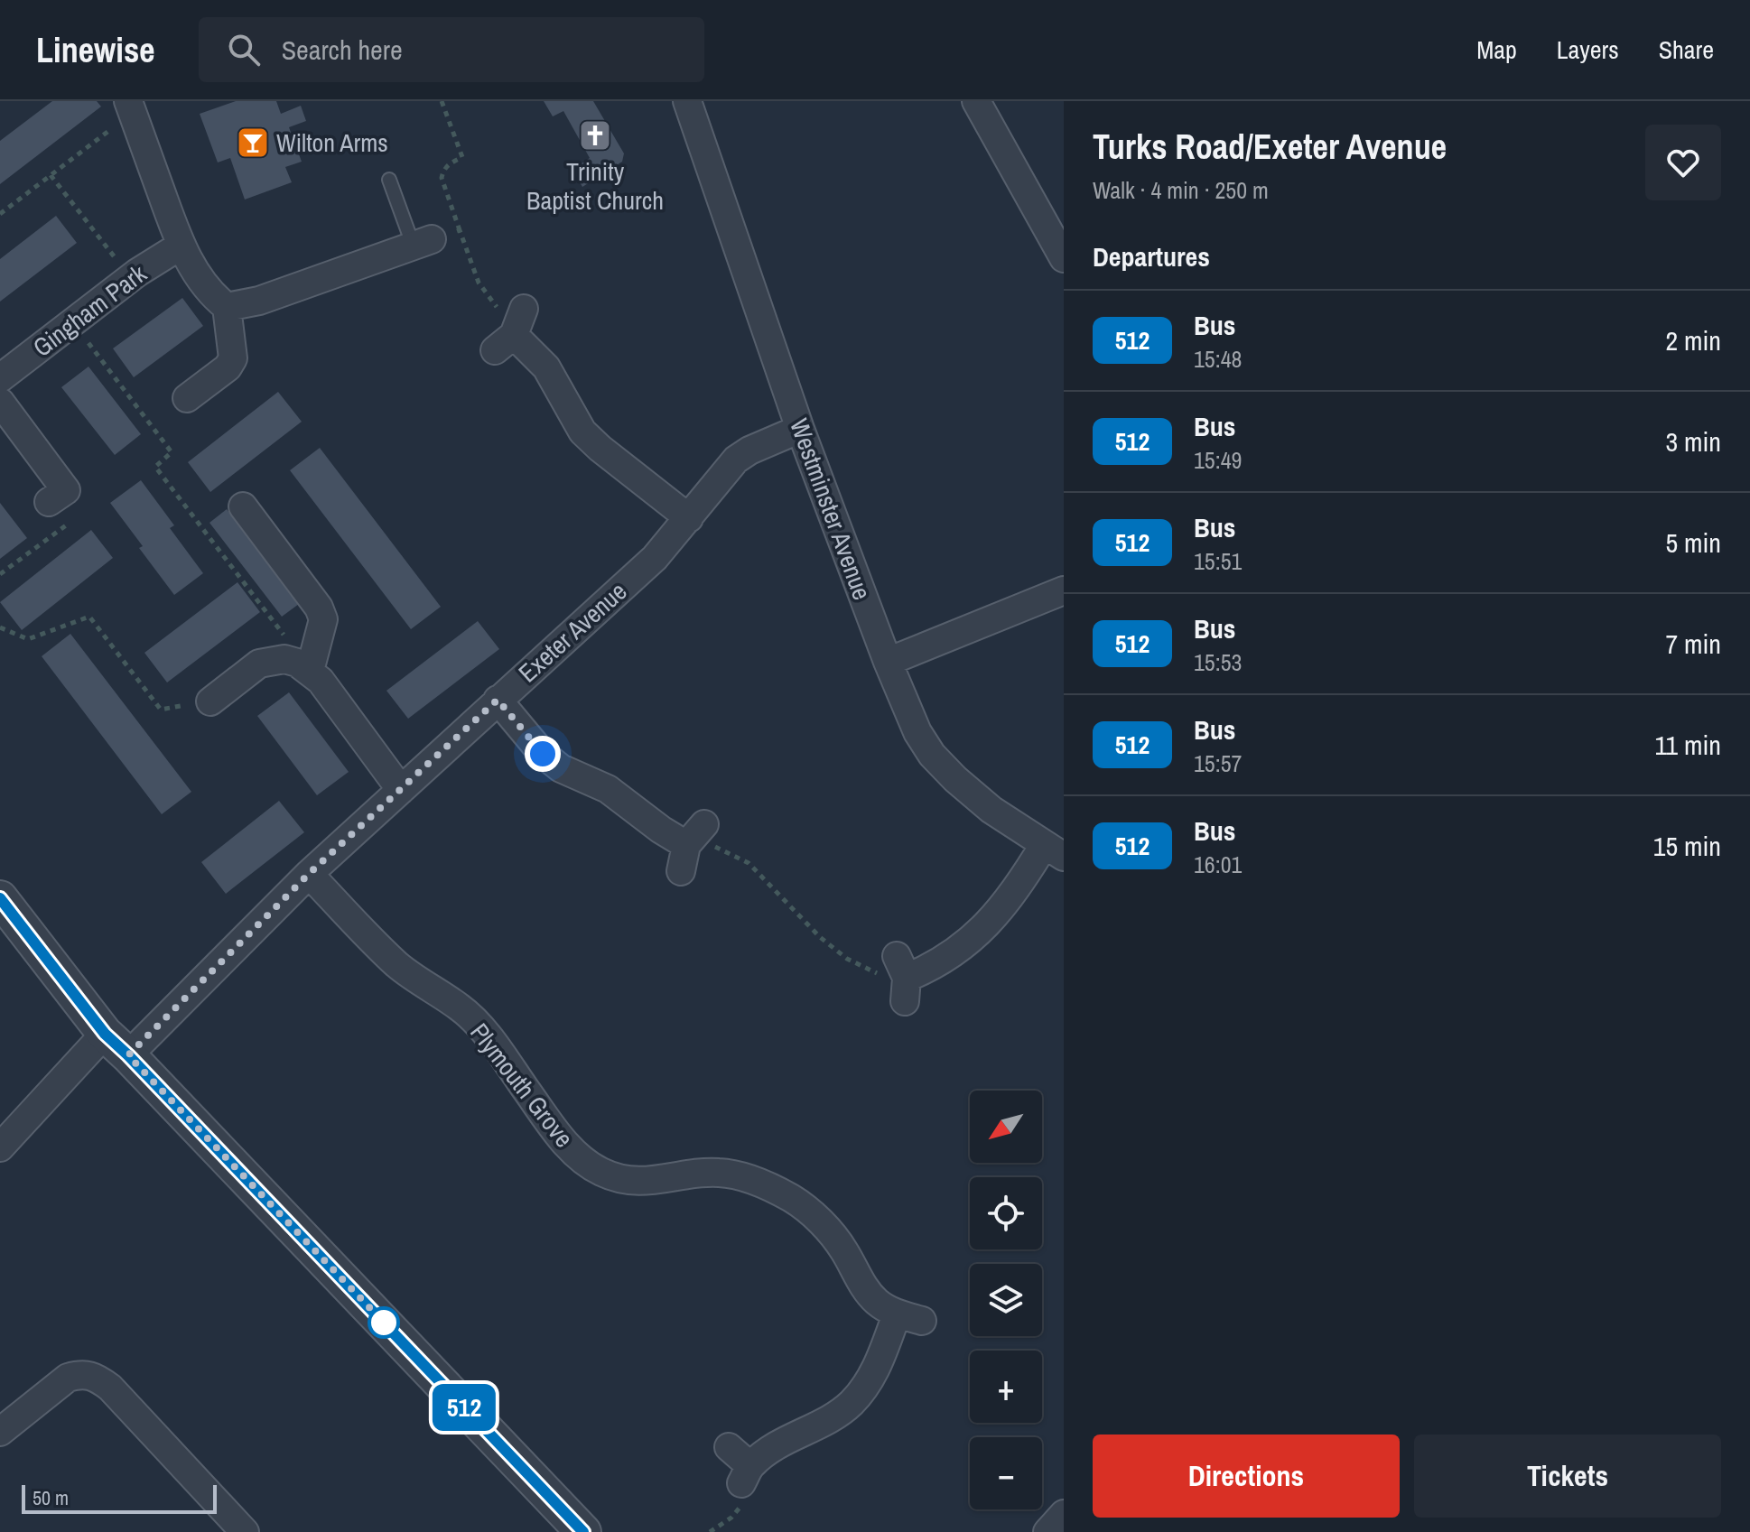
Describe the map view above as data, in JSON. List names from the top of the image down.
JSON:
{
  "streets": {
    "street": [
      "Gingham Park",
      "Westminster Avenue",
      "Exeter Avenue",
      "Plymouth Grove"
    ]
  },
  "crossings": [
    ["Westminster Avenue", "Exeter Avenue"],
    ["Exeter Avenue", "Plymouth Grove"]
  ],
  "places": {
    "church": ["Trinity Baptist Church"],
    "bar": ["Wilton Arms"]
  },
  "lines": ["bus line 512"],
  "scale_bar": "50 m",
  "north": "bottom left",
  "page": {
    "header": "Linewise",
    "search": "Search here",
    "nav": ["Map", "Layers", "Share"],
    "on_map": "512",
    "heading": [
      ["Turks Road/Exeter Avenue", "Walk · 4 min · 250 m"],
      "Departures"
    ],
    "list": [
      {
        "mark": "512",
        "name": "Bus",
        "note": "15:48",
        "value": "2 min"
      },
      {
        "mark": "512",
        "name": "Bus",
        "note": "15:49",
        "value": "3 min"
      },
      {
        "mark": "512",
        "name": "Bus",
        "note": "15:51",
        "value": "5 min"
      },
      {
        "mark": "512",
        "name": "Bus",
        "note": "15:53",
        "value": "7 min"
      },
      {
        "mark": "512",
        "name": "Bus",
        "note": "15:57",
        "value": "11 min"
      },
      {
        "mark": "512",
        "name": "Bus",
        "note": "16:01",
        "value": "15 min"
      }
    ],
    "map_buttons": ["+", "−"],
    "buttons": ["Directions", "Tickets"],
    "scale": "50 m"
  }
}
